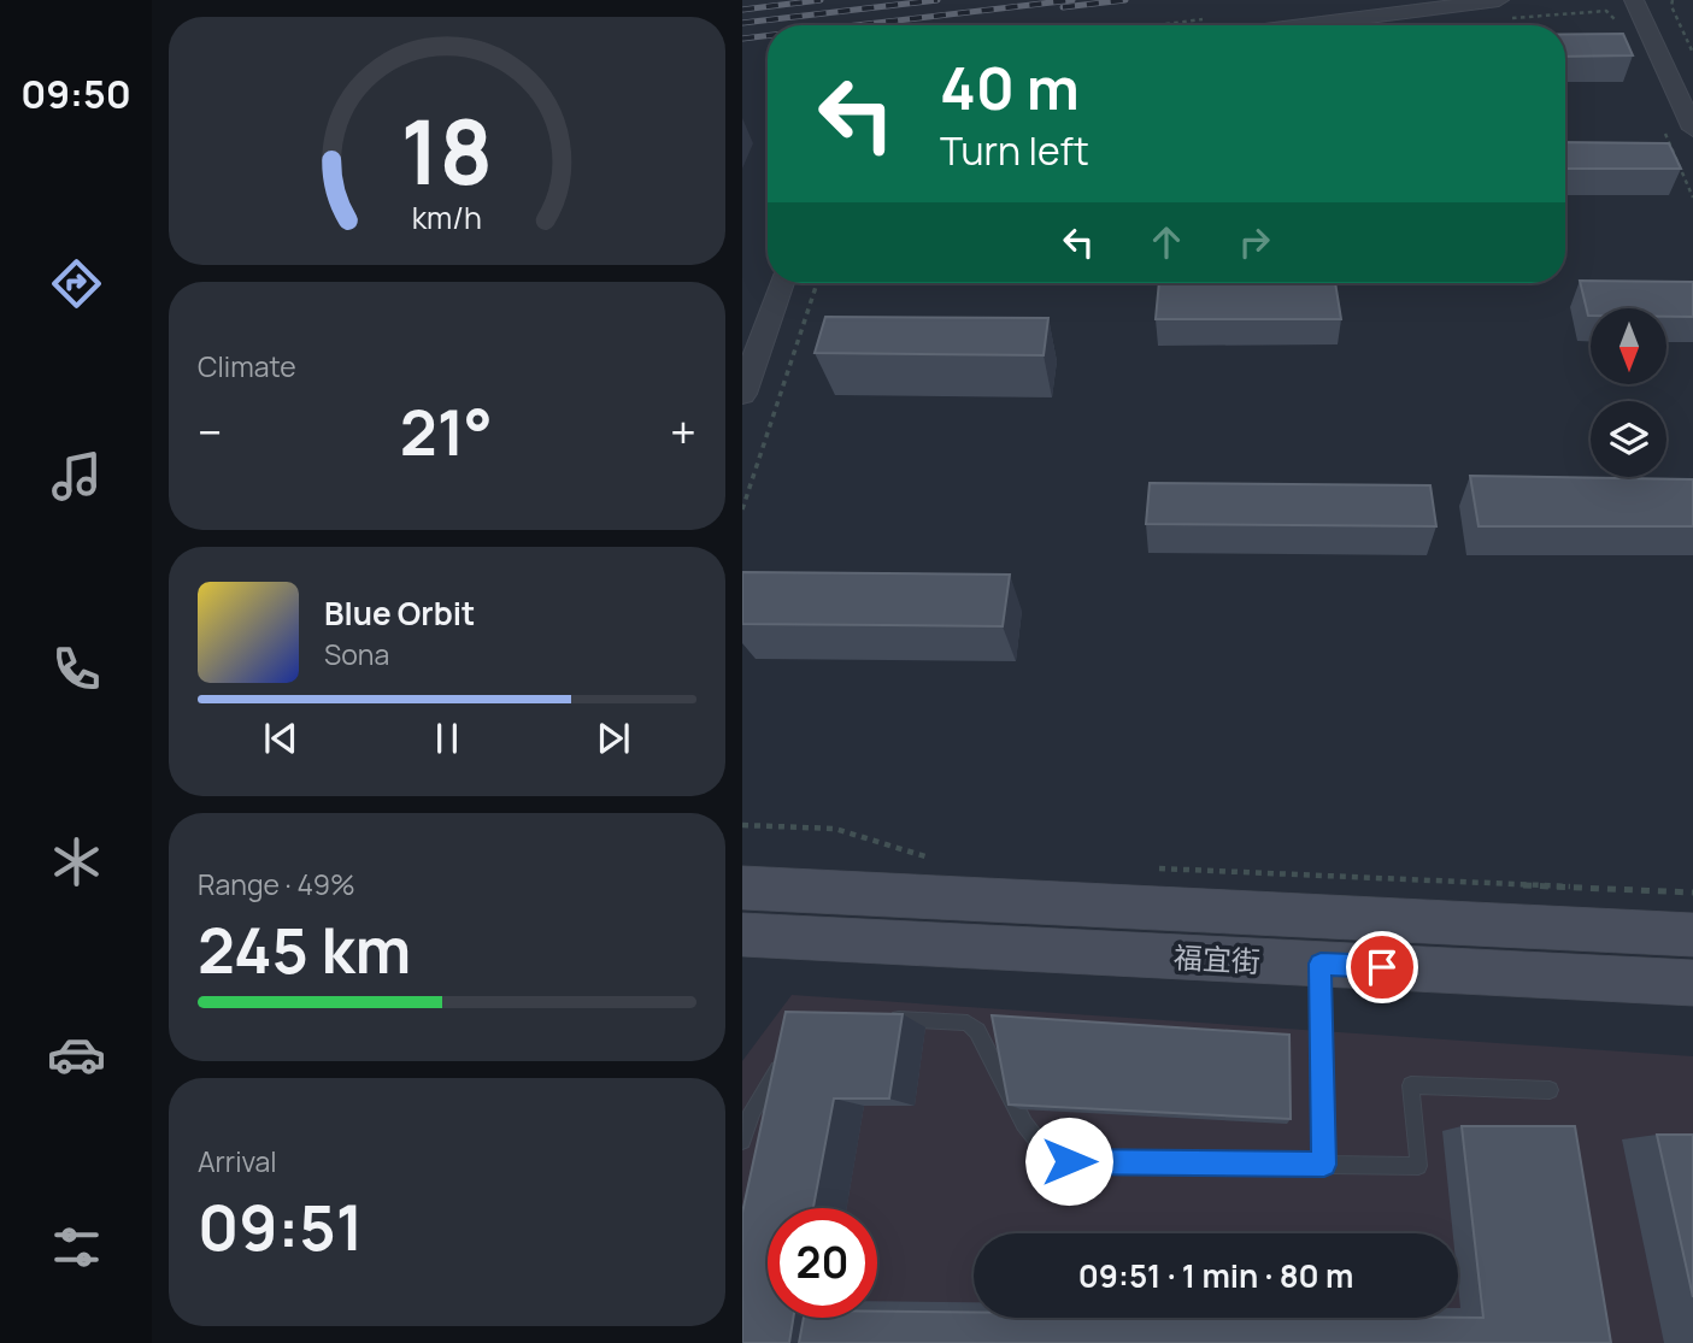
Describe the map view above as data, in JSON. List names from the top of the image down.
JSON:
{
  "streets": {
    "main road": ["福宜街"]
  },
  "north": "bottom",
  "page": {
    "tabs": "09:50",
    "turn": ["40 m", "Turn left"],
    "tile": [
      "Climate",
      ["Range · 49%", "245 km"],
      ["Arrival", "09:51"]
    ],
    "heat": ["−", "21°", "+"],
    "song": ["Blue Orbit", "Sona"],
    "limit": "20",
    "trip": "09:51 · 1 min · 80 m",
    "gauge": ["18", "km/h"]
  }
}
